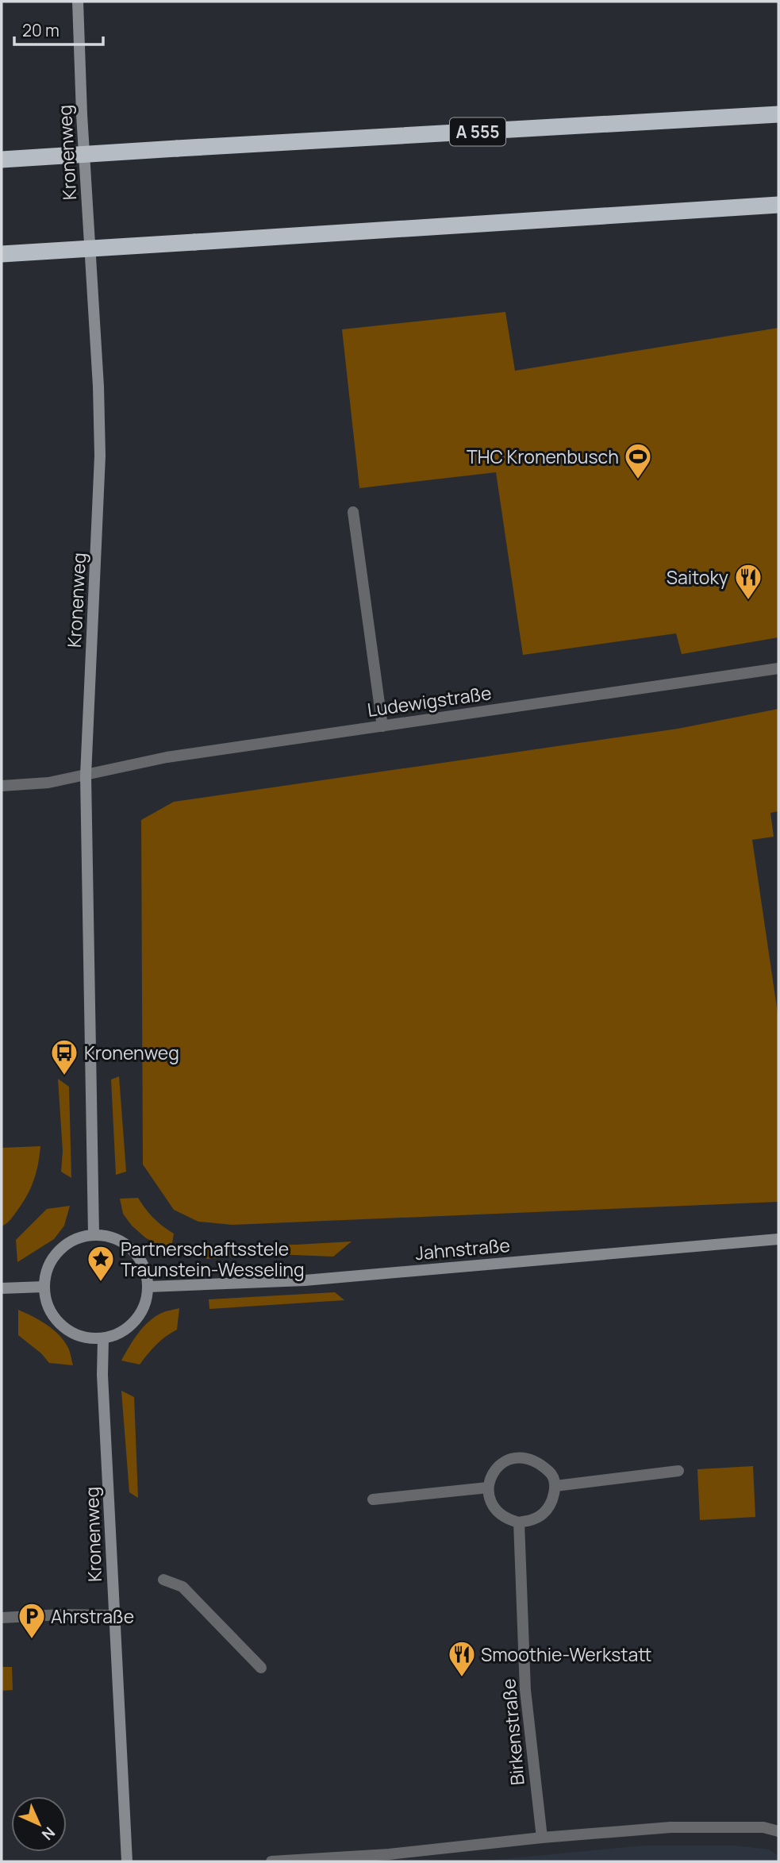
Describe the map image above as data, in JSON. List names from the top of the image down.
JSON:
{
  "streets": {
    "highway": ["A 555"],
    "street": [
      "Kronenweg",
      "Ludewigstraße",
      "Jahnstraße",
      "Birkenstraße"
    ]
  },
  "crossings": [
    ["Kronenweg", "Ludewigstraße"],
    ["Kronenweg", "Jahnstraße"]
  ],
  "places": {
    "sports": ["THC Kronenbusch"],
    "restaurant": ["Saitoky", "Smoothie-Werkstatt"],
    "bus stop": ["Kronenweg"],
    "place": ["Partnerschaftsstele Traunstein-Wesseling"],
    "parking": ["Ahrstraße"]
  },
  "scale_bar": "20 m",
  "north": "bottom right"
}
